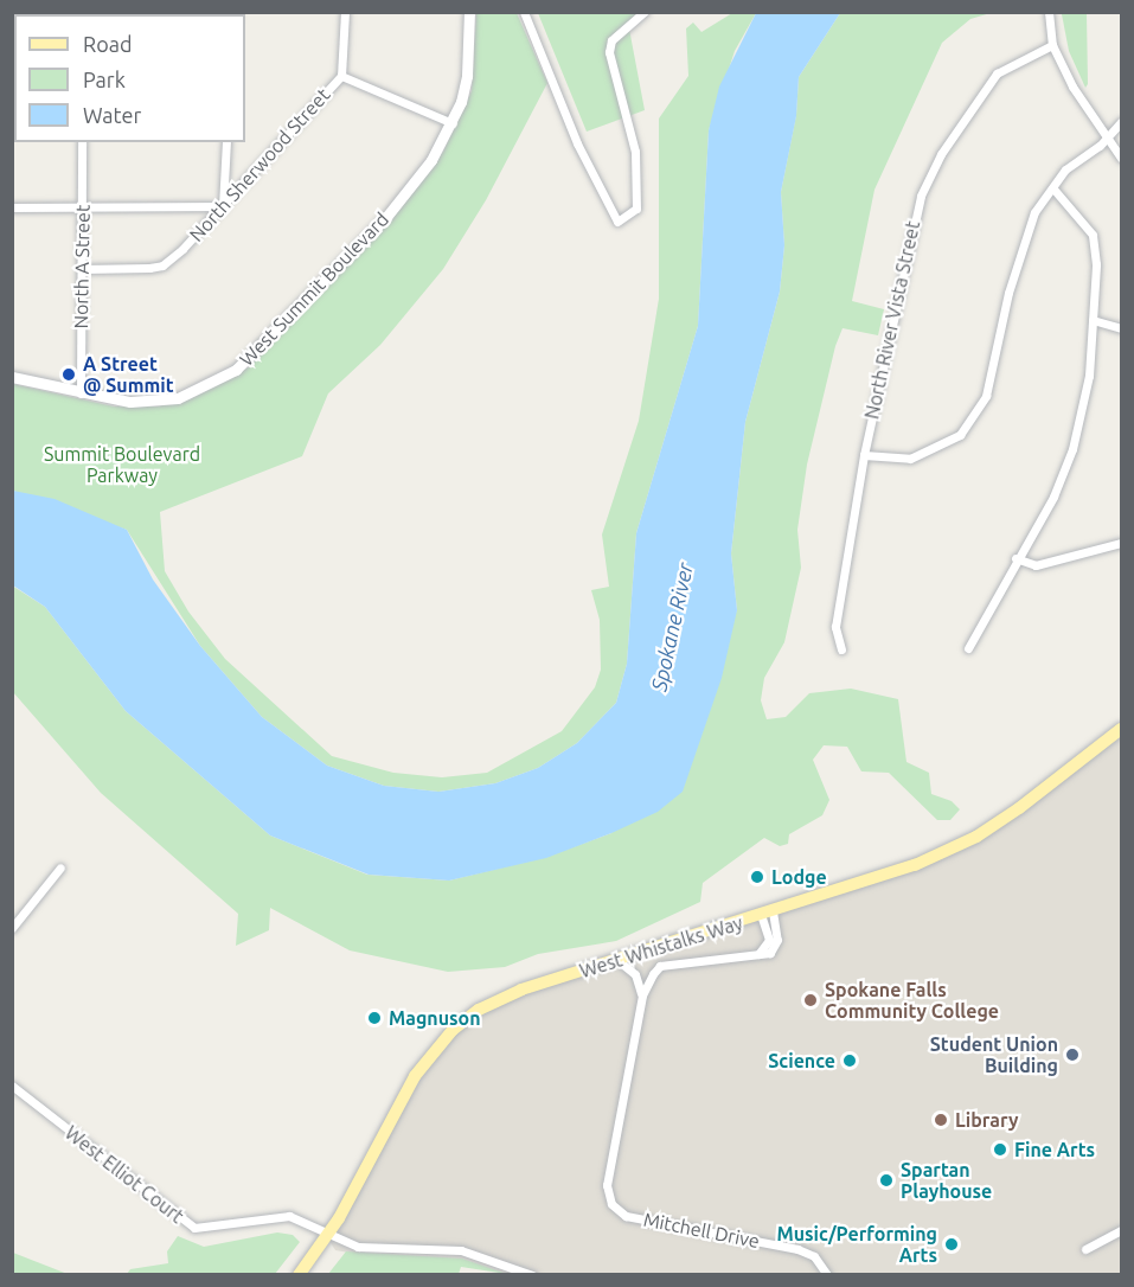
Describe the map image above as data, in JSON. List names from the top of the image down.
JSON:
{
  "streets": {
    "main road": ["West Whistalks Way"],
    "street": [
      "North Sherwood Street",
      "North A Street",
      "West Summit Boulevard",
      "North River Vista Street",
      "West Elliot Court",
      "Mitchell Drive"
    ]
  },
  "crossings": [
    ["North Sherwood Street", "North A Street"],
    ["North A Street", "West Summit Boulevard"],
    ["West Whistalks Way", "West Elliot Court"],
    ["West Whistalks Way", "Mitchell Drive"]
  ],
  "water": ["Spokane River"],
  "parks": ["Summit Boulevard Parkway"],
  "places": [
    "A Street @ Summit",
    "Lodge",
    "Spokane Falls Community College",
    "Magnuson",
    "Student Union Building",
    "Science",
    "Library",
    "Fine Arts",
    "Spartan Playhouse",
    "Music/Performing Arts"
  ],
  "legend": ["Road", "Park", "Water"]
}
